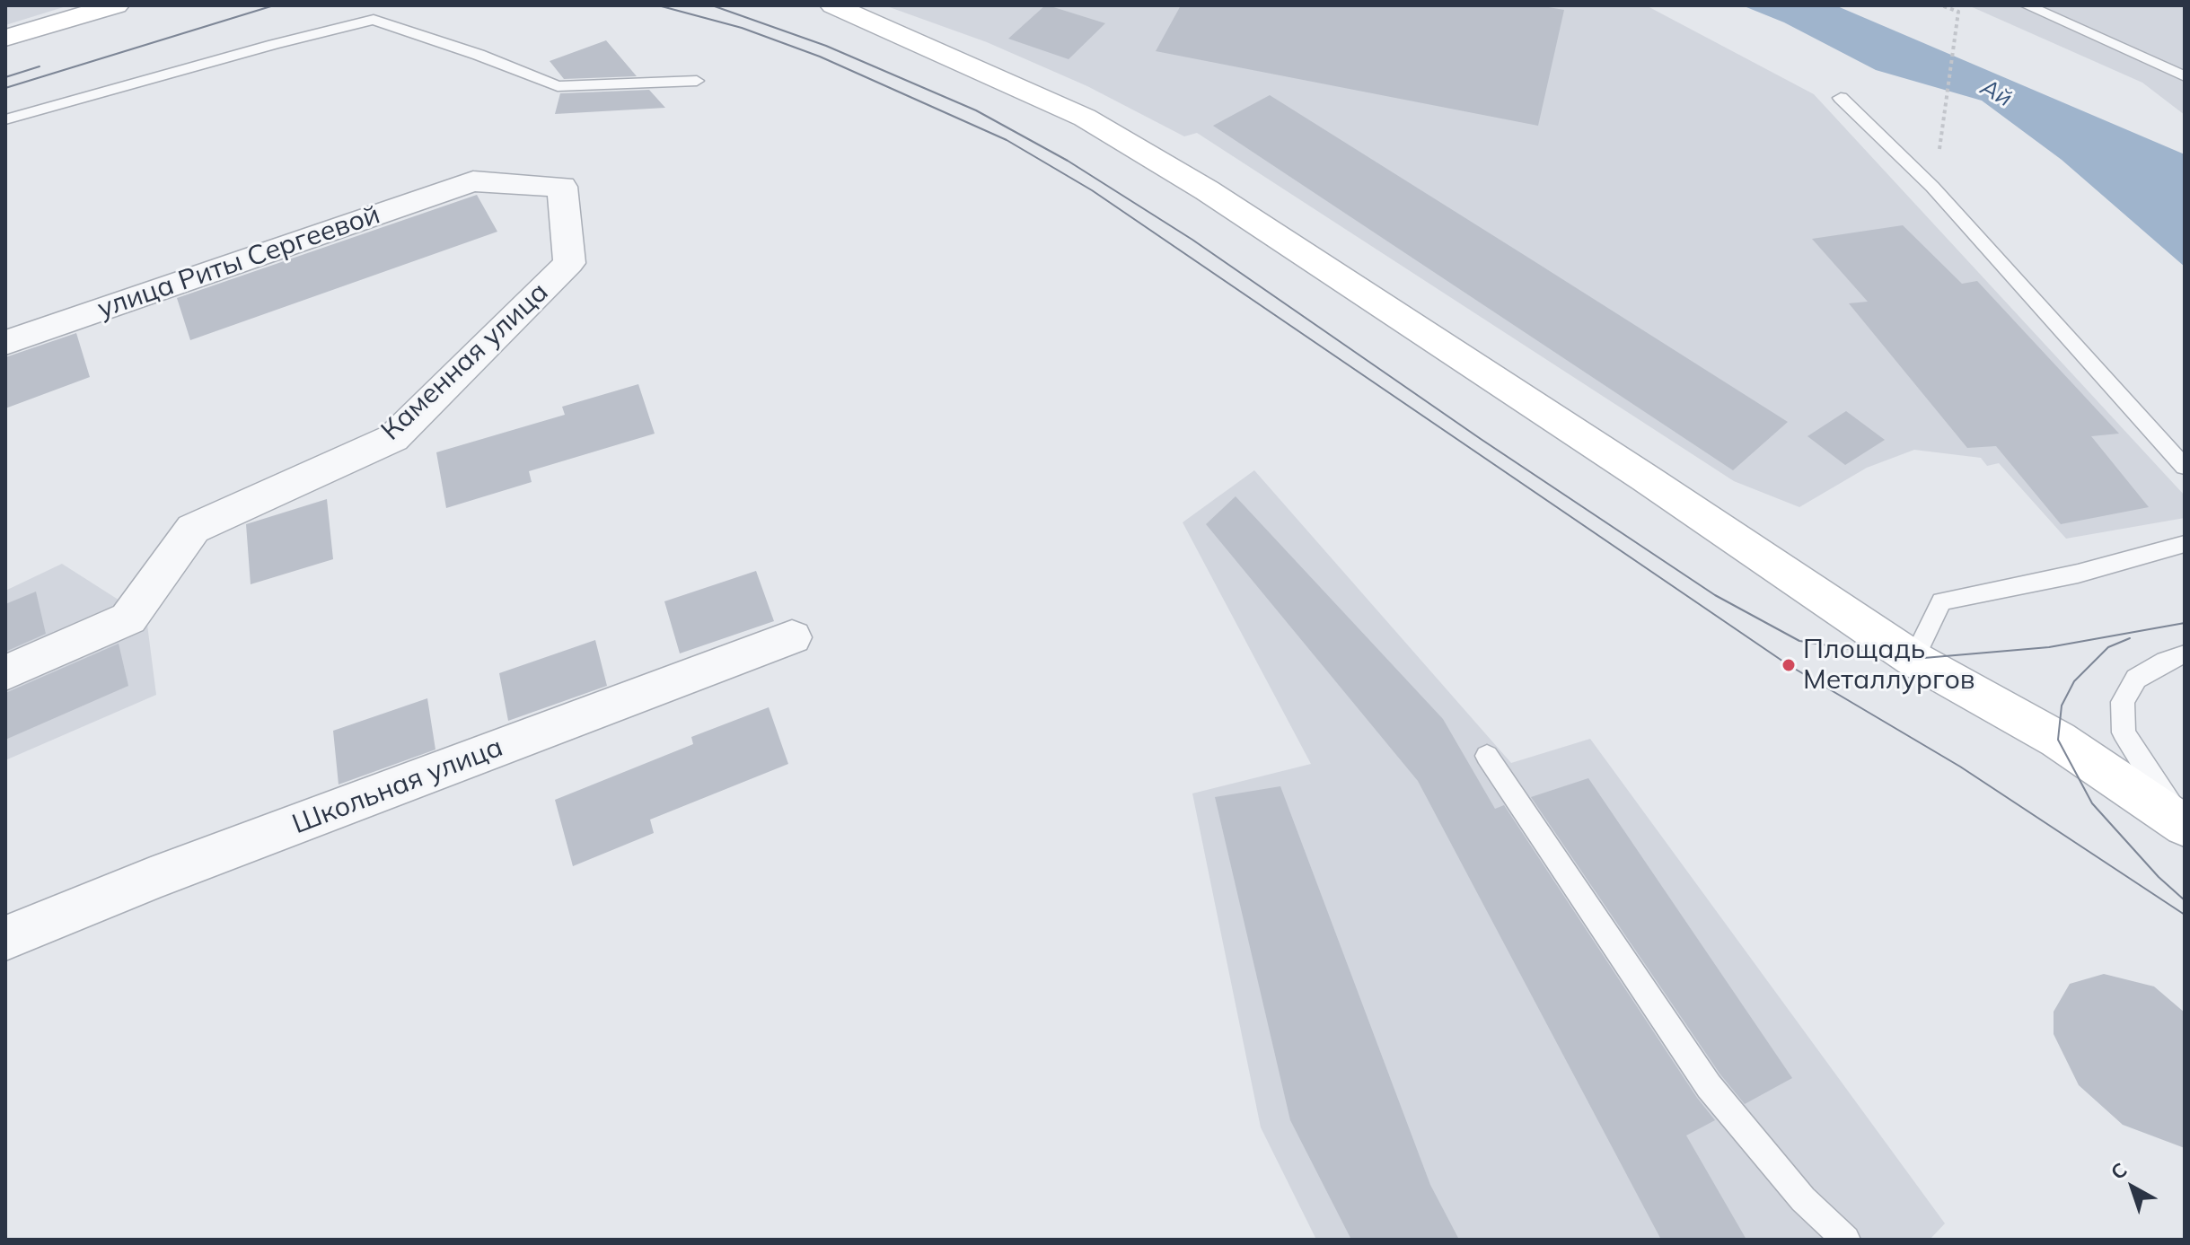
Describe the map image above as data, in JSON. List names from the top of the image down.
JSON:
{
  "streets": {
    "street": ["улица Риты Сергеевой", "Каменная улица", "Школьная улица"]
  },
  "crossings": [
    ["улица Риты Сергеевой", "Каменная улица"]
  ],
  "water": ["Ай"],
  "places": ["Площадь Металлургов"],
  "north": "top left"
}
